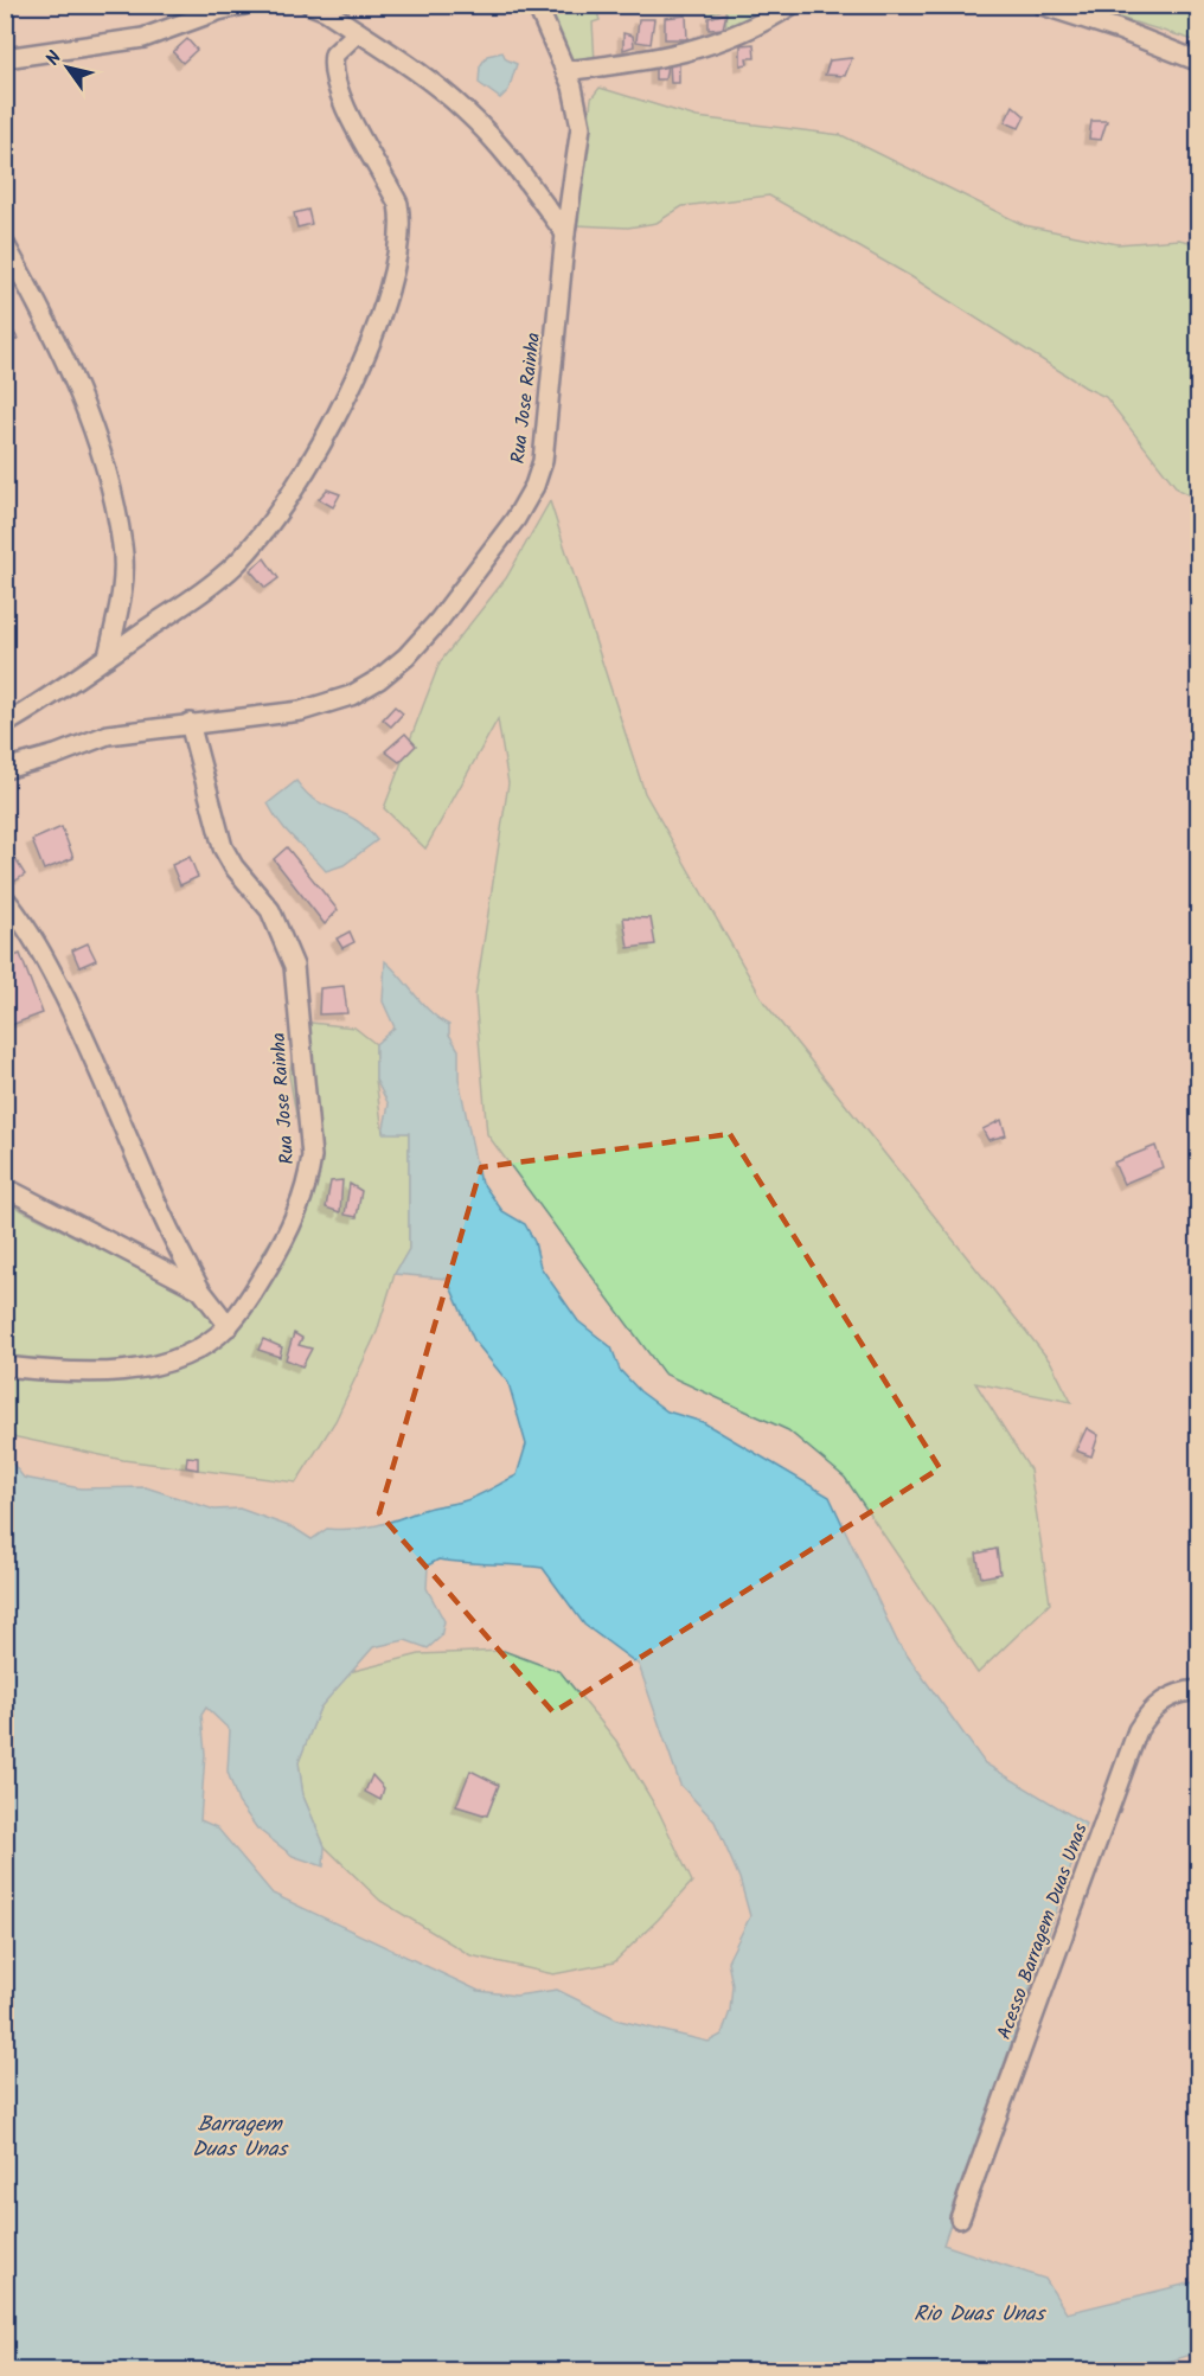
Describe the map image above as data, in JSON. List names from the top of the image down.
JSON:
{
  "streets": {
    "street": ["Rua Jose Rainha", "Acesso Barragem Duas Unas"]
  },
  "water": ["Barragem Duas Unas", "Rio Duas Unas"],
  "north": "top left"
}
